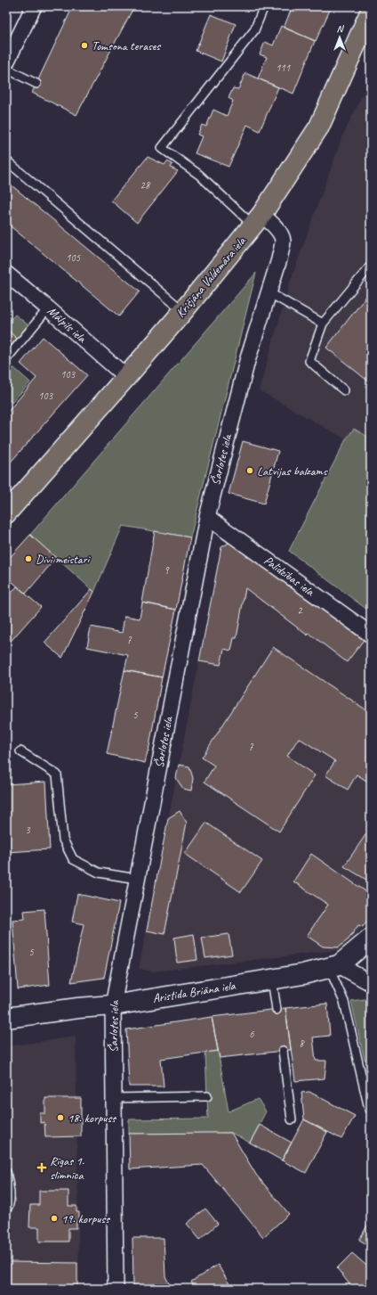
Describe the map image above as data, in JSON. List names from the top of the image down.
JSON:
{
  "streets": {
    "main road": ["Krišjāņa Valdemāra iela"],
    "street": [
      "Mālpils iela",
      "Šarlotes iela",
      "Palīdzības iela",
      "Aristida Briāna iela"
    ]
  },
  "crossings": [
    ["Krišjāņa Valdemāra iela", "Mālpils iela"],
    ["Krišjāņa Valdemāra iela", "Šarlotes iela"],
    ["Šarlotes iela", "Palīdzības iela"],
    ["Šarlotes iela", "Aristida Briāna iela"]
  ],
  "places": {
    "other": [
      "Tomsona terases",
      "Latvijas balzams",
      "Divi meistari",
      "18. korpuss",
      "19. korpuss"
    ],
    "health": ["Rīgas 1. slimnīca"]
  },
  "house_numbers": [
    "111",
    "28",
    "105",
    "103",
    "103",
    "9",
    "2",
    "7",
    "5",
    "7",
    "3",
    "5",
    "6",
    "8"
  ],
  "north": "top"
}
